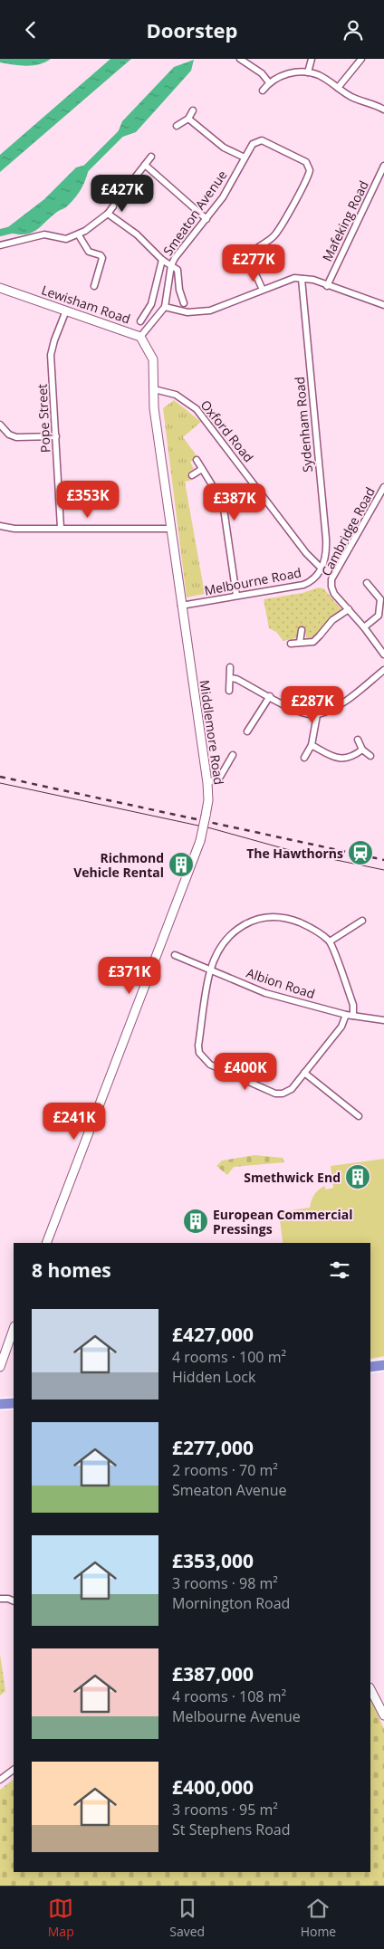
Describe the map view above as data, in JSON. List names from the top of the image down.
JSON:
{
  "streets": {
    "street": [
      "Smeaton Avenue",
      "Mafeking Road",
      "Lewisham Road",
      "Pope Street",
      "Sydenham Road",
      "Oxford Road",
      "Cambridge Road",
      "Melbourne Road",
      "Middlemore Road",
      "Albion Road"
    ]
  },
  "crossings": [
    ["Smeaton Avenue", "Lewisham Road"],
    ["Lewisham Road", "Pope Street"],
    ["Lewisham Road", "Middlemore Road"],
    ["Sydenham Road", "Oxford Road"],
    ["Sydenham Road", "Melbourne Road"],
    ["Oxford Road", "Melbourne Road"],
    ["Oxford Road", "Middlemore Road"],
    ["Melbourne Road", "Middlemore Road"]
  ],
  "places": {
    "station": ["The Hawthorns"],
    "building": ["Richmond Vehicle Rental", "Smethwick End", "European Commercial Pressings"]
  },
  "page": {
    "header": "Doorstep",
    "price": [
      "£427K",
      "£277K",
      "£353K",
      "£387K",
      "£287K",
      "£371K",
      "£400K",
      "£241K"
    ],
    "heading": "8 homes",
    "list": [
      {
        "name": "£427,000",
        "note": "4 rooms · 100 m² · Hidden Lock"
      },
      {
        "name": "£277,000",
        "note": "2 rooms · 70 m² · Smeaton Avenue"
      },
      {
        "name": "£353,000",
        "note": "3 rooms · 98 m² · Mornington Road"
      },
      {
        "name": "£387,000",
        "note": "4 rooms · 108 m² · Melbourne Avenue"
      },
      {
        "name": "£400,000",
        "note": "3 rooms · 95 m² · St Stephens Road"
      }
    ],
    "tabs": ["Map", "Saved", "Home"]
  }
}
